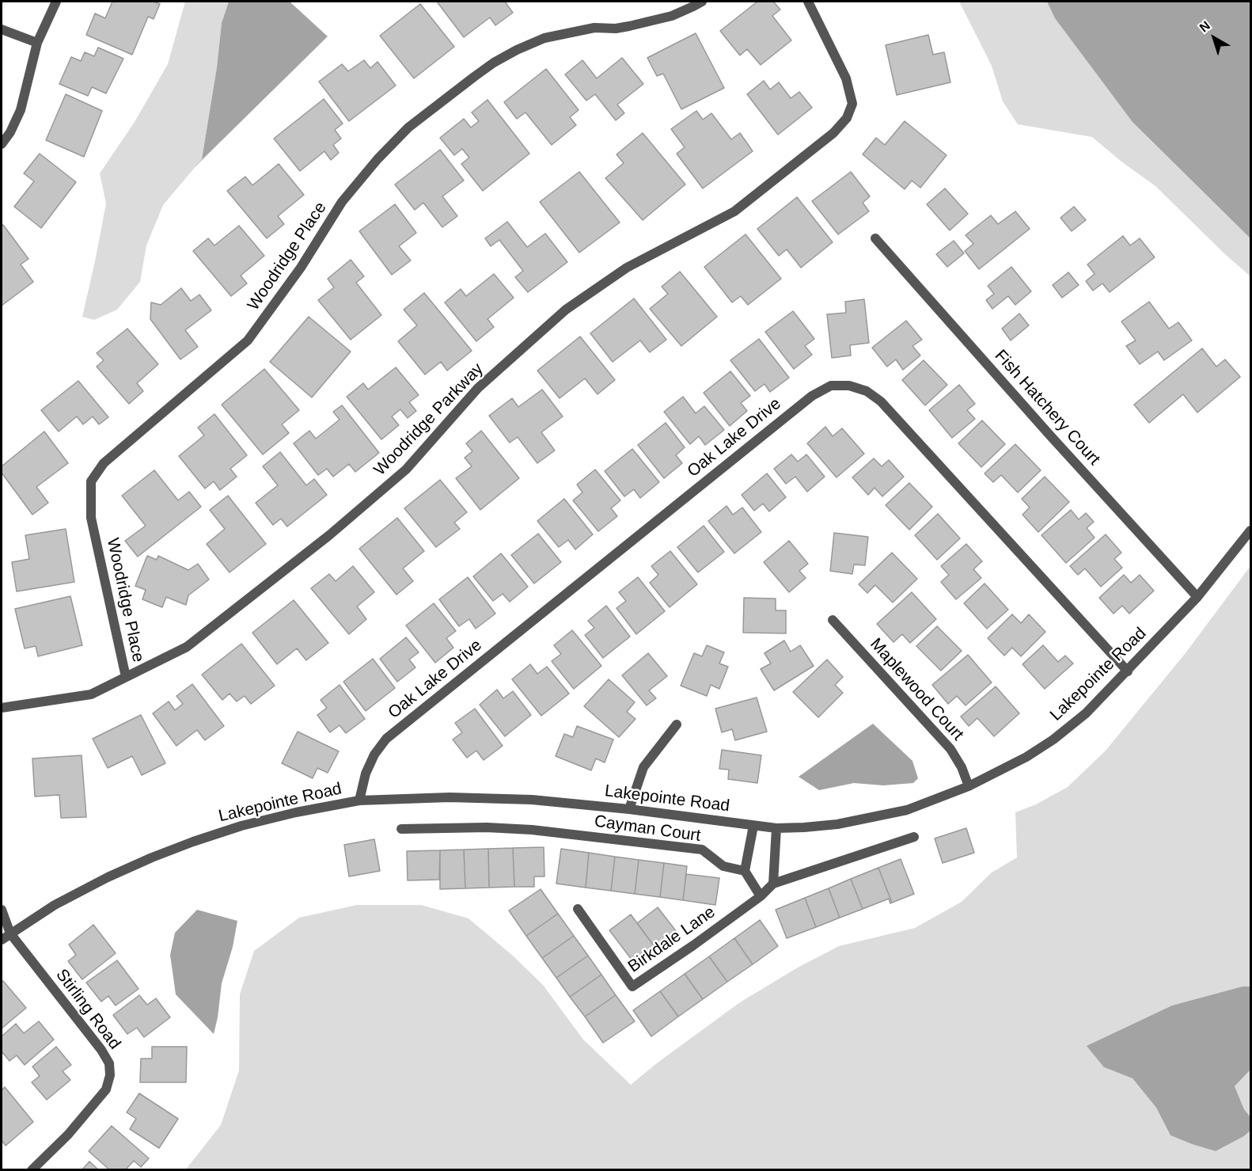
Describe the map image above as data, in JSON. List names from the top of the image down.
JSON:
{
  "streets": {
    "street": [
      "Woodridge Place",
      "Fish Hatchery Court",
      "Woodridge Parkway",
      "Oak Lake Drive",
      "Lakepointe Road",
      "Maplewood Court",
      "Cayman Court",
      "Birkdale Lane",
      "Stirling Road"
    ]
  },
  "crossings": [
    ["Woodridge Place", "Woodridge Parkway"],
    ["Fish Hatchery Court", "Lakepointe Road"],
    ["Oak Lake Drive", "Lakepointe Road"],
    ["Lakepointe Road", "Maplewood Court"],
    ["Lakepointe Road", "Stirling Road"]
  ],
  "north": "top left"
}
